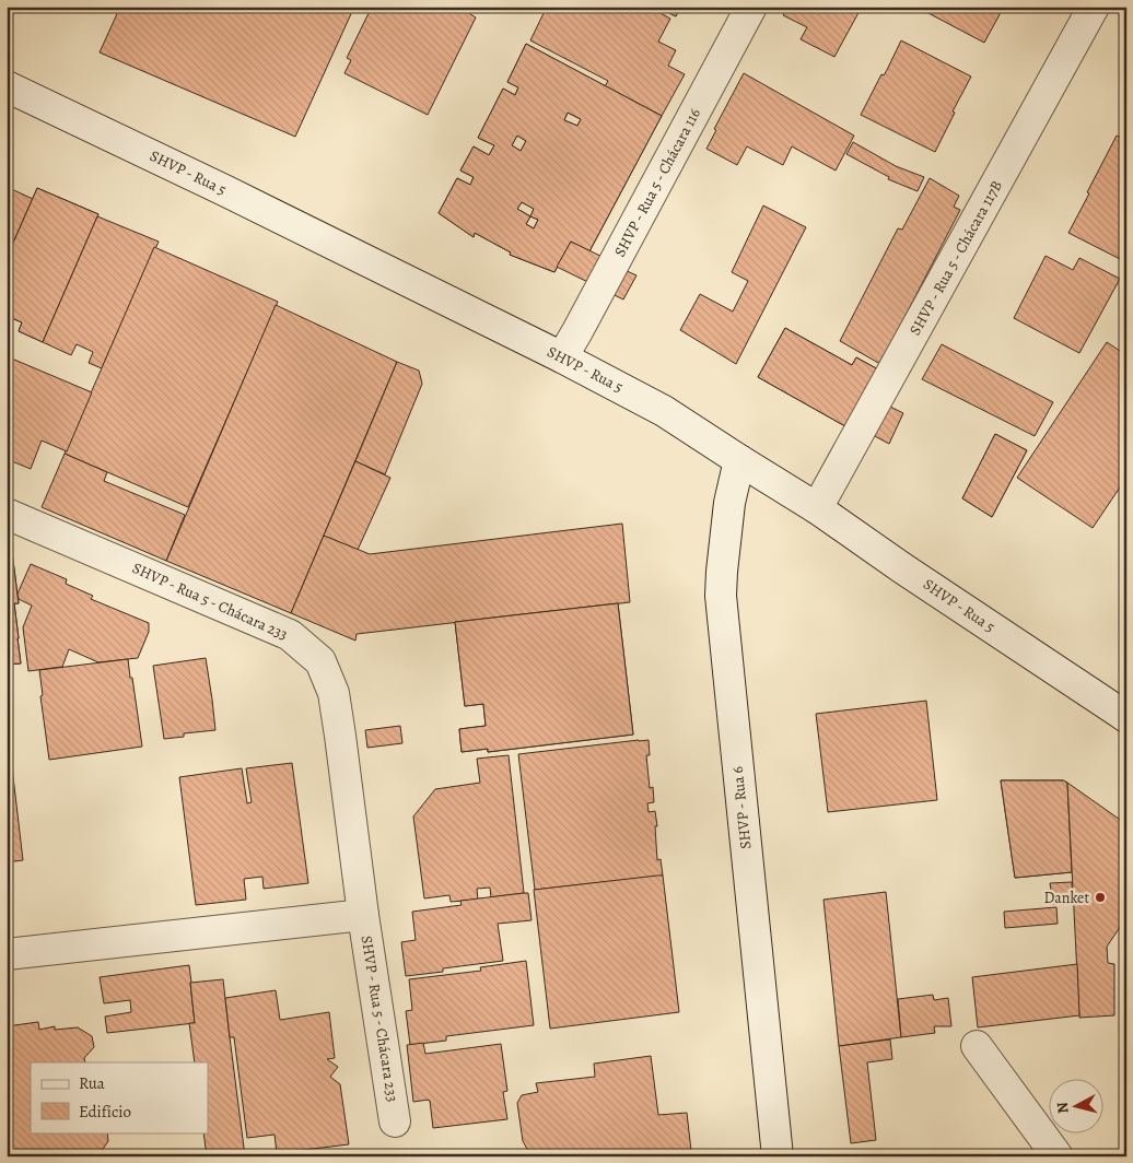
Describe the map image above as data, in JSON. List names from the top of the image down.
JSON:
{
  "streets": {
    "street": [
      "SHVP - Rua 5",
      "SHVP - Rua 5 - Chácara 116",
      "SHVP - Rua 5 - Chácara 117B",
      "SHVP - Rua 5 - Chácara 233",
      "SHVP - Rua 6"
    ]
  },
  "crossings": [
    ["SHVP - Rua 5", "SHVP - Rua 5 - Chácara 116"],
    ["SHVP - Rua 5", "SHVP - Rua 5 - Chácara 117B"],
    ["SHVP - Rua 5", "SHVP - Rua 6"]
  ],
  "places": ["Danket"],
  "legend": ["Rua", "Edifício"],
  "north": "left"
}
